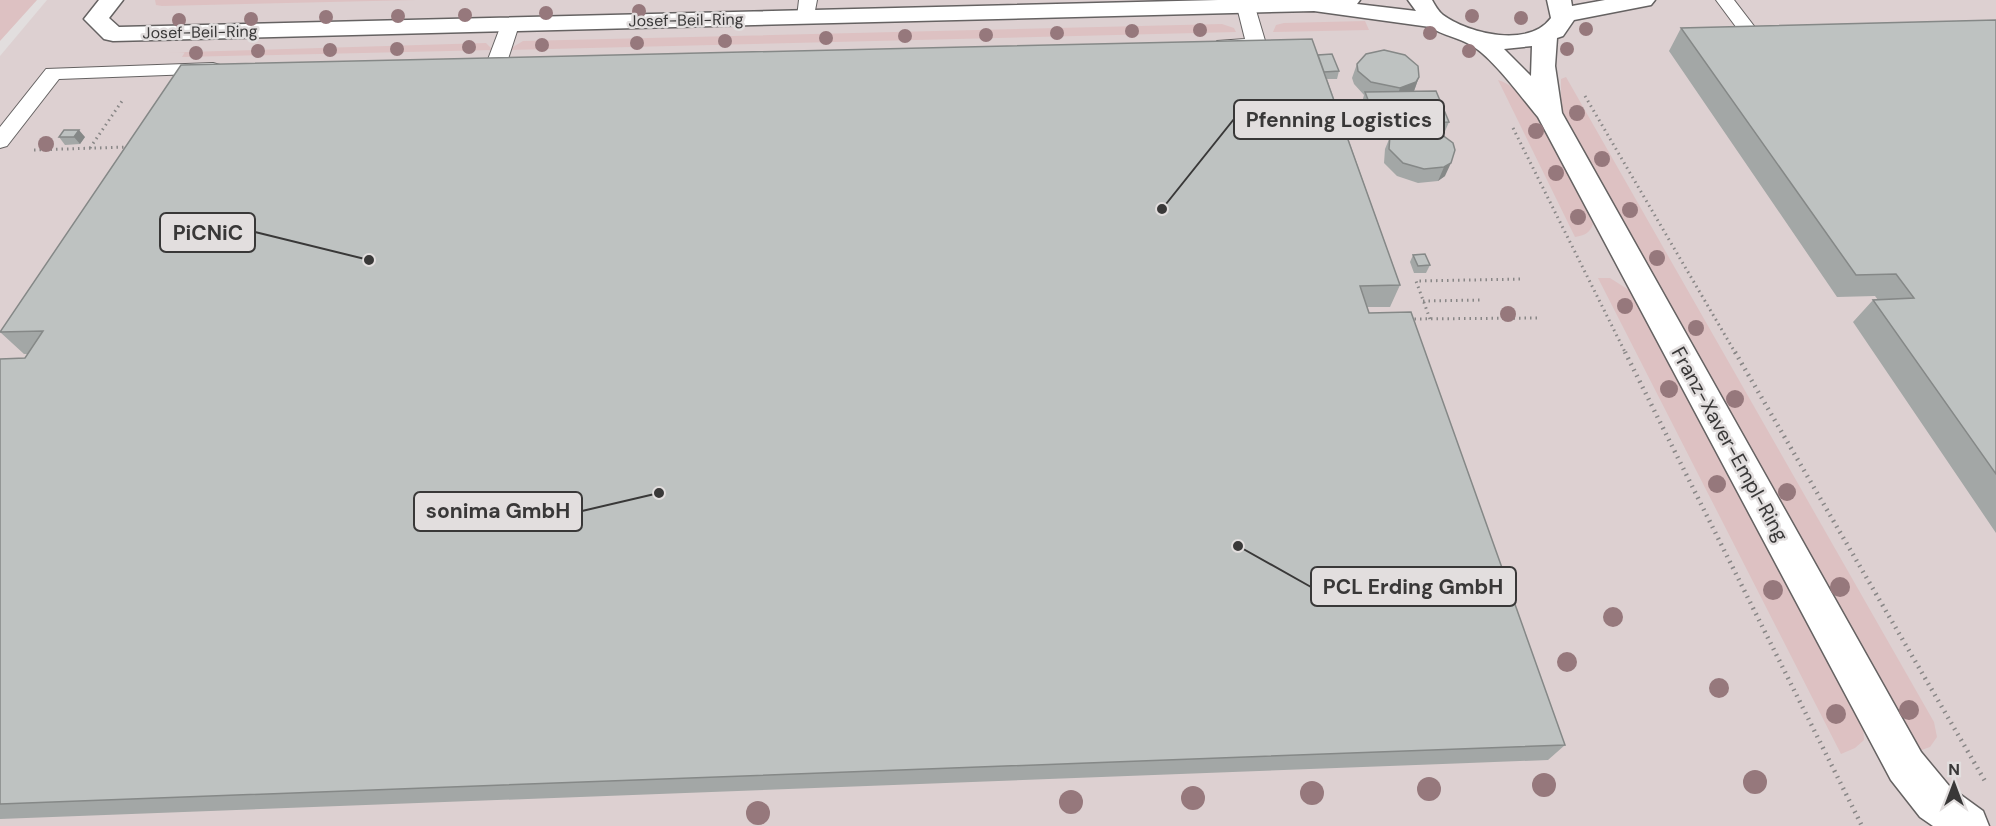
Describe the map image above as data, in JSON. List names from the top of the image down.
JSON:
{
  "streets": {
    "street": ["Josef-Beil-Ring", "Franz-Xaver-Empl-Ring"]
  },
  "places": [
    "Pfenning Logistics",
    "PiCNiC",
    "sonima GmbH",
    "PCL Erding GmbH"
  ],
  "north": "top"
}
